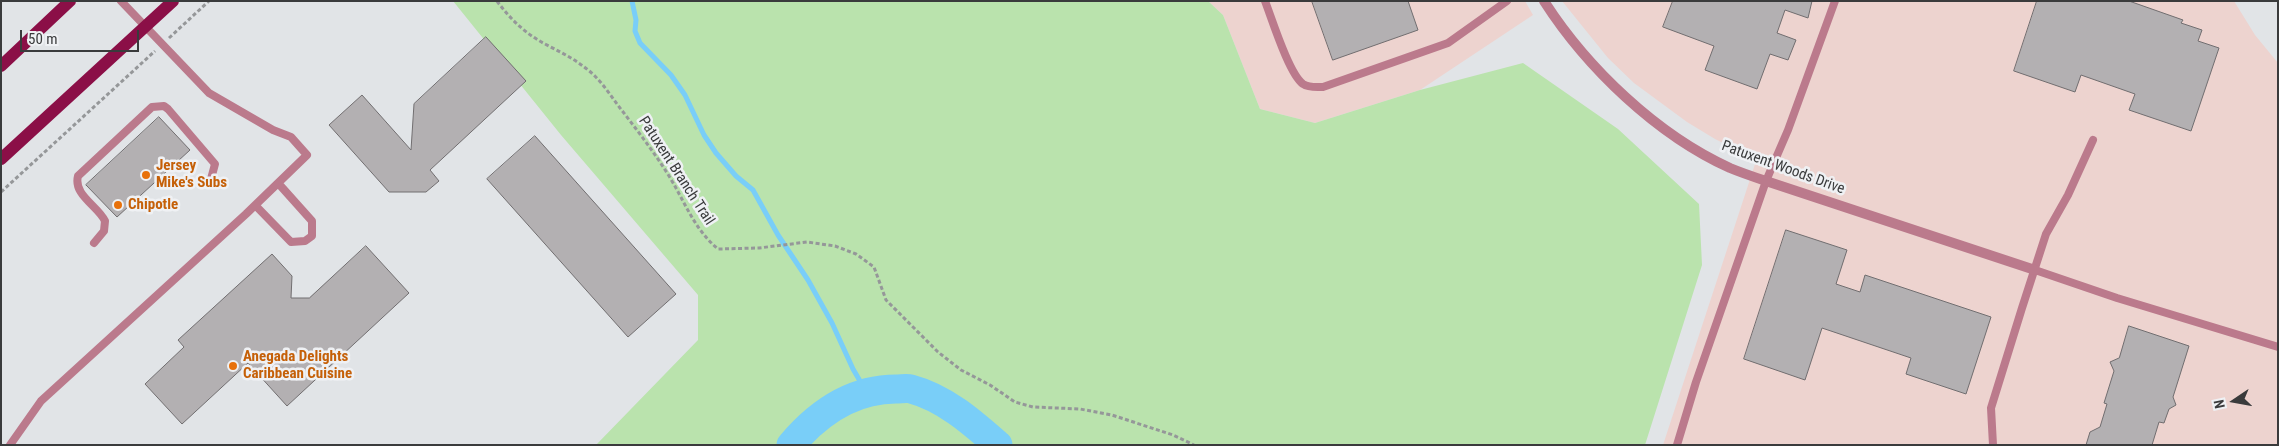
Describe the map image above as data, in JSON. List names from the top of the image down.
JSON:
{
  "streets": {
    "street": ["Patuxent Woods Drive"],
    "path": ["Patuxent Branch Trail"]
  },
  "places": ["Jersey Mike's Subs", "Chipotle", "Anegada Delights Caribbean Cuisine"],
  "scale_bar": "50 m",
  "north": "left"
}
